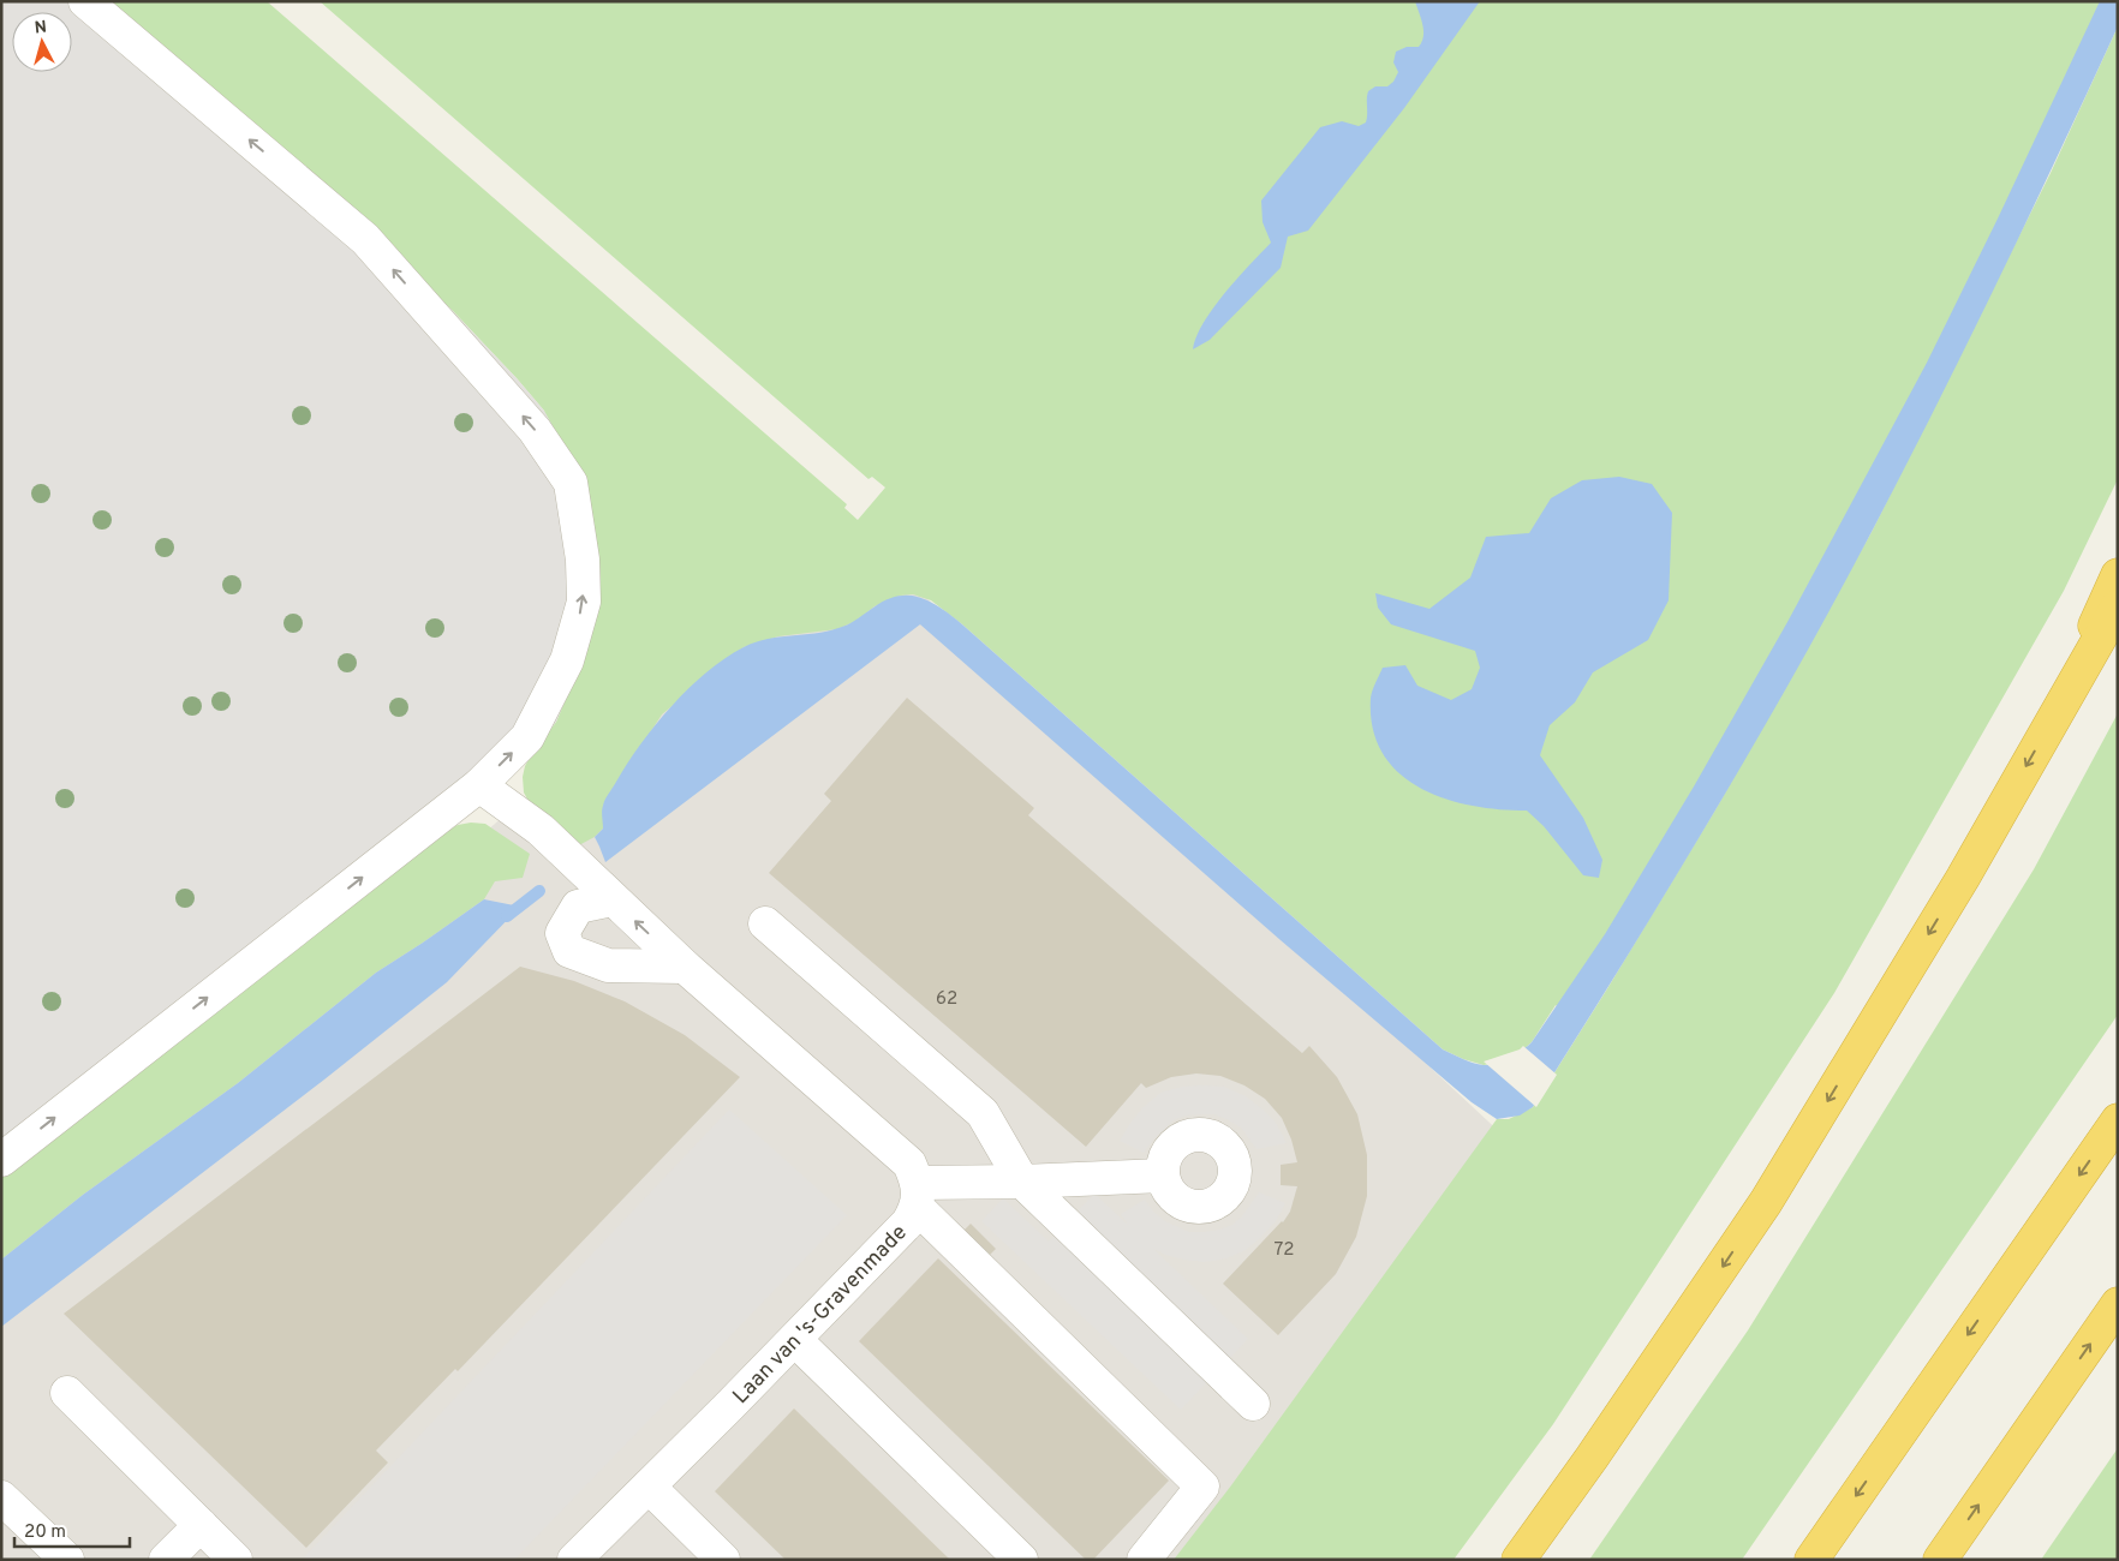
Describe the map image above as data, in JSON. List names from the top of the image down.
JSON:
{
  "streets": {
    "street": ["Laan van 's-Gravenmade"]
  },
  "house_numbers": ["62", "72"],
  "scale_bar": "20 m",
  "north": "top"
}
